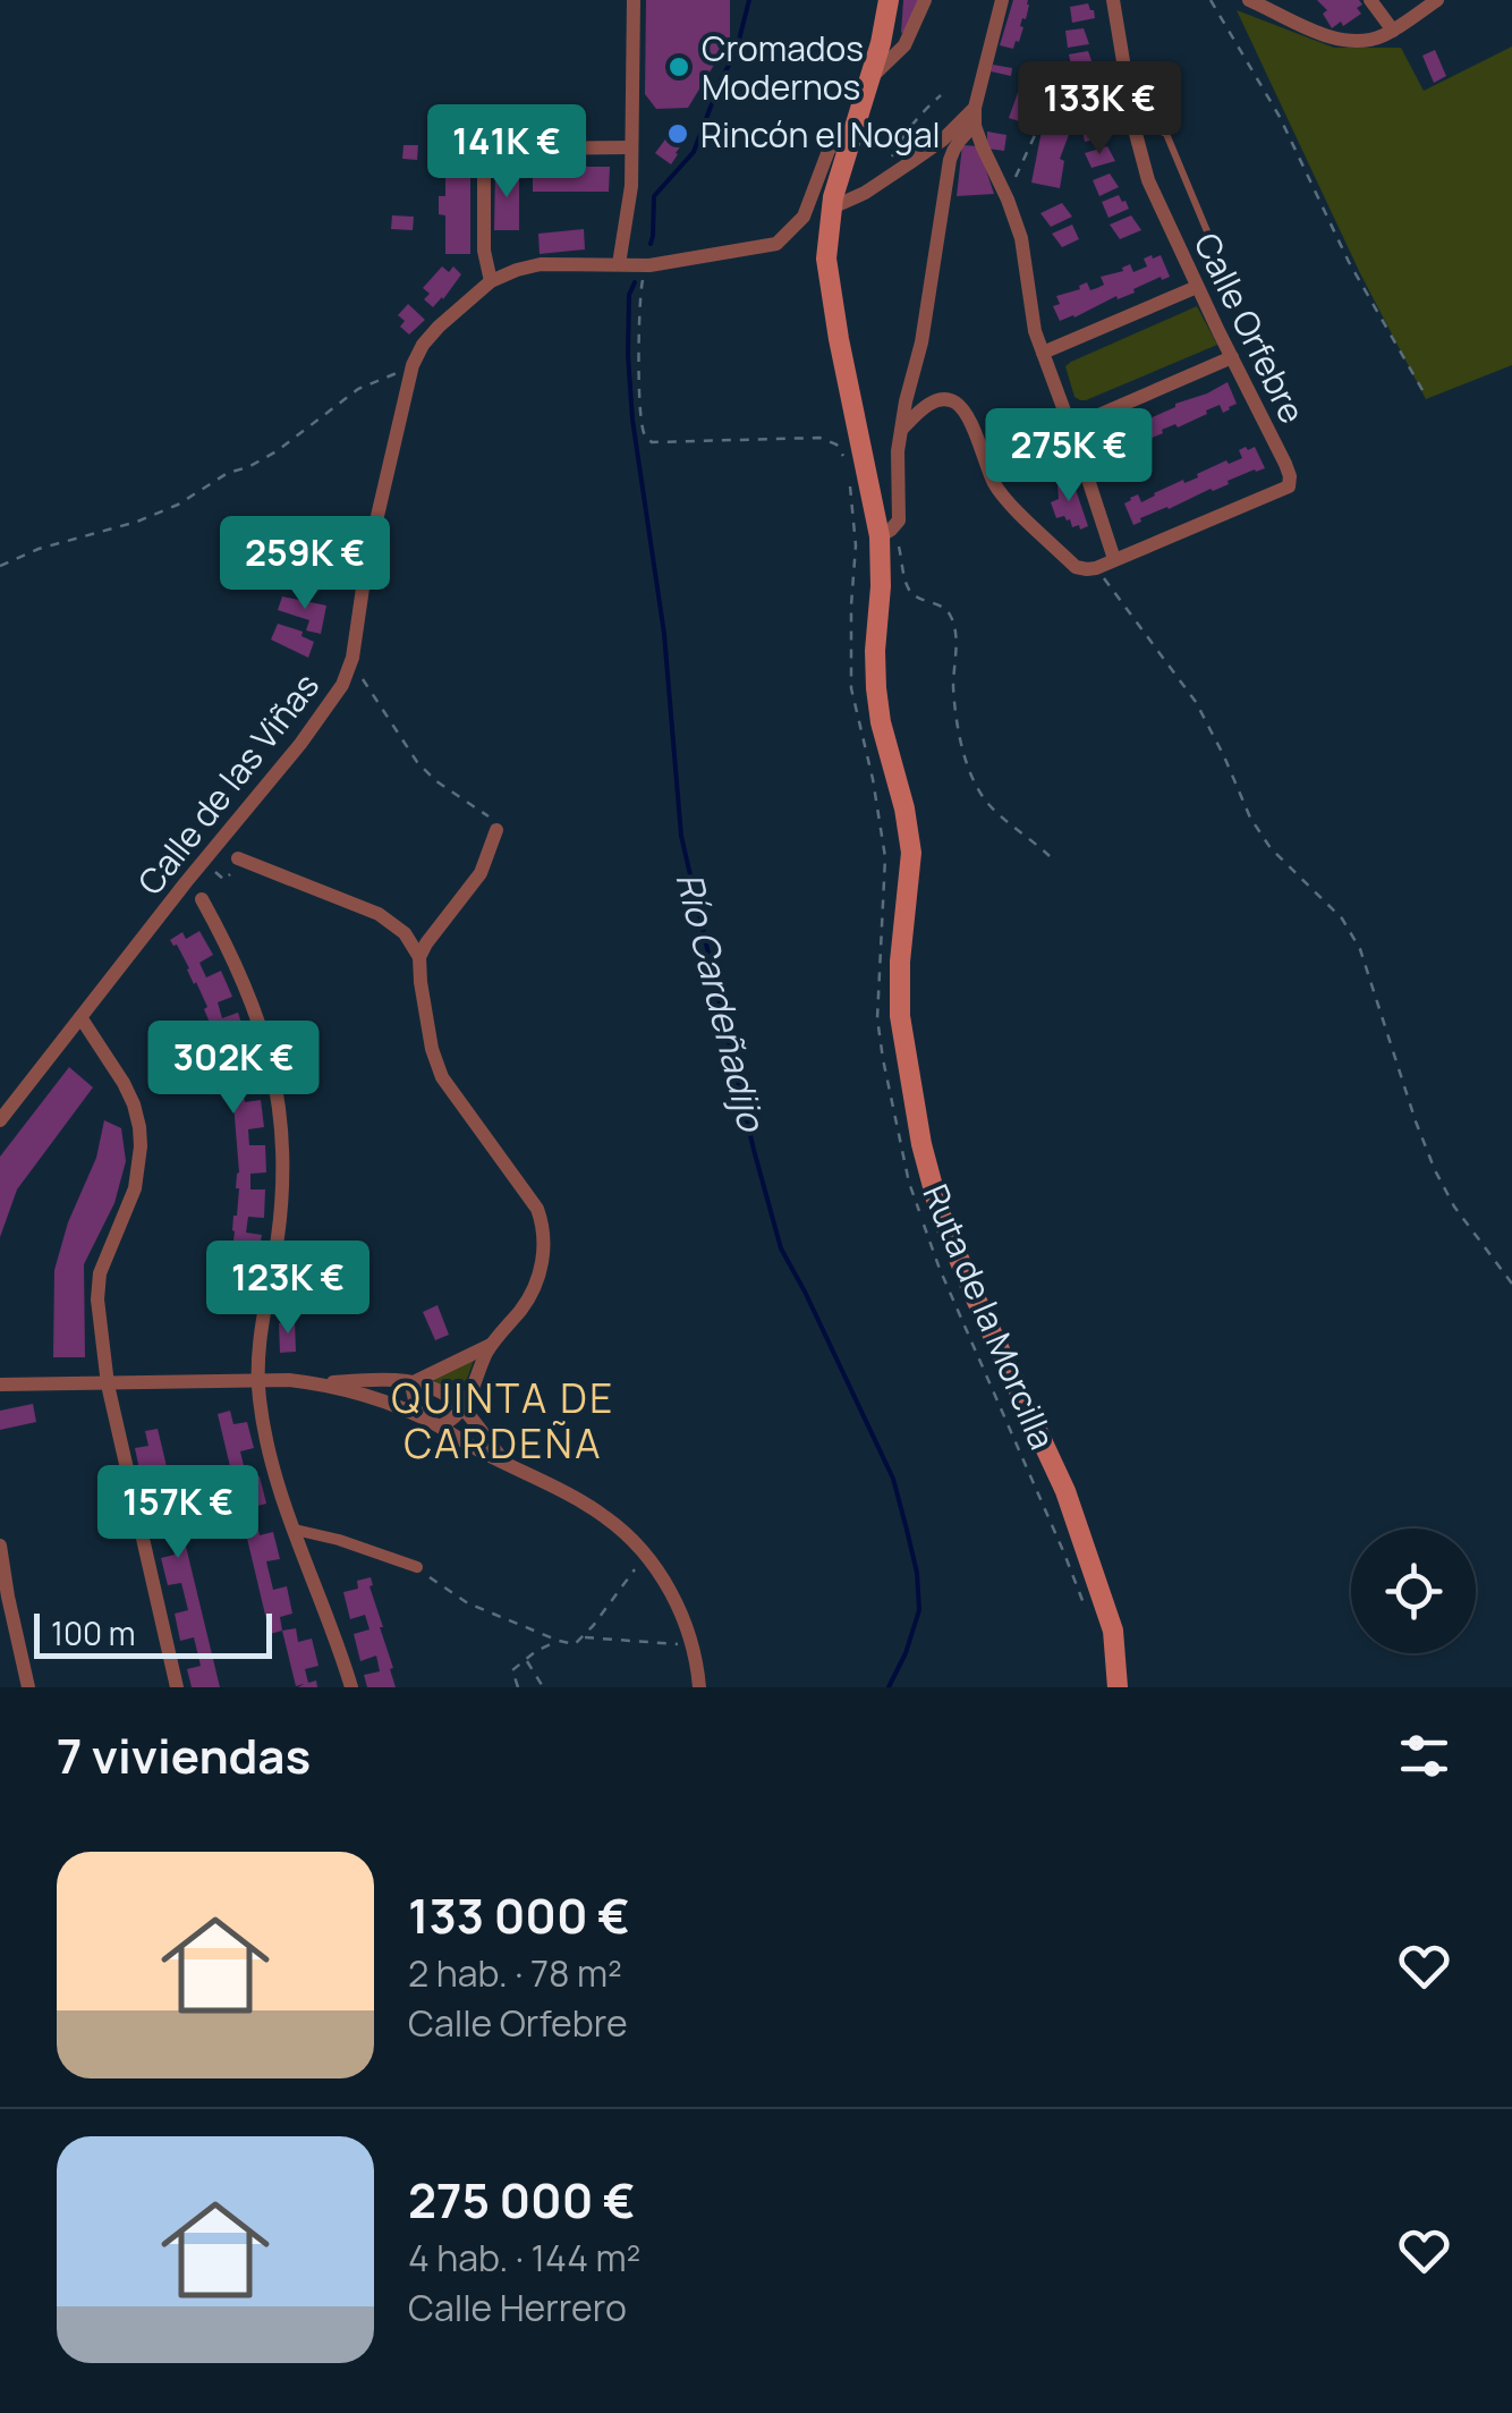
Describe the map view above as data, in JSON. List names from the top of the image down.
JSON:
{
  "streets": {
    "street": ["Calle Orfebre", "Calle de las Viñas"],
    "path": ["Ruta de la Morcilla"]
  },
  "districts": ["QUINTA DE CARDEÑA"],
  "water": ["Río Cardeñadijo"],
  "places": ["Cromados Modernos", "Rincón el Nogal"],
  "scale_bar": "100 m",
  "page": {
    "price": [
      "133K €",
      "141K €",
      "275K €",
      "259K €",
      "302K €",
      "123K €",
      "157K €"
    ],
    "scale": "100 m",
    "heading": "7 viviendas",
    "list": [
      {
        "name": "133 000 €",
        "note": "2 hab. · 78 m² · Calle Orfebre"
      },
      {
        "name": "275 000 €",
        "note": "4 hab. · 144 m² · Calle Herrero"
      }
    ]
  }
}
